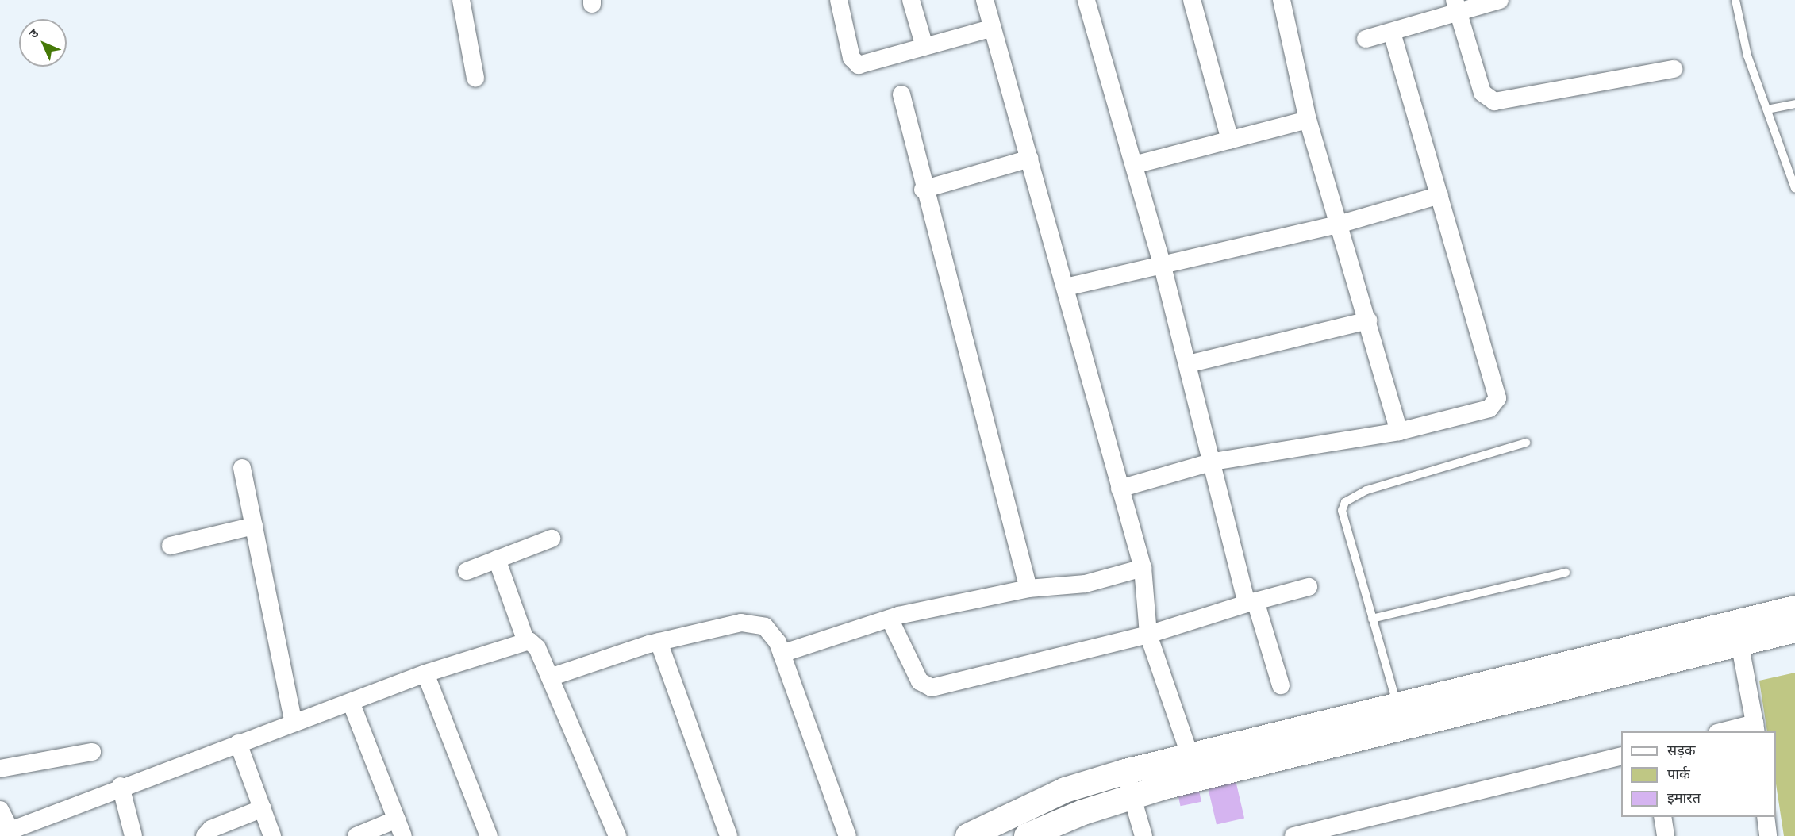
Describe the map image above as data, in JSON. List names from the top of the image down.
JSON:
{
  "legend": ["सड़क", "पार्क", "इमारत"],
  "north": "top left"
}
